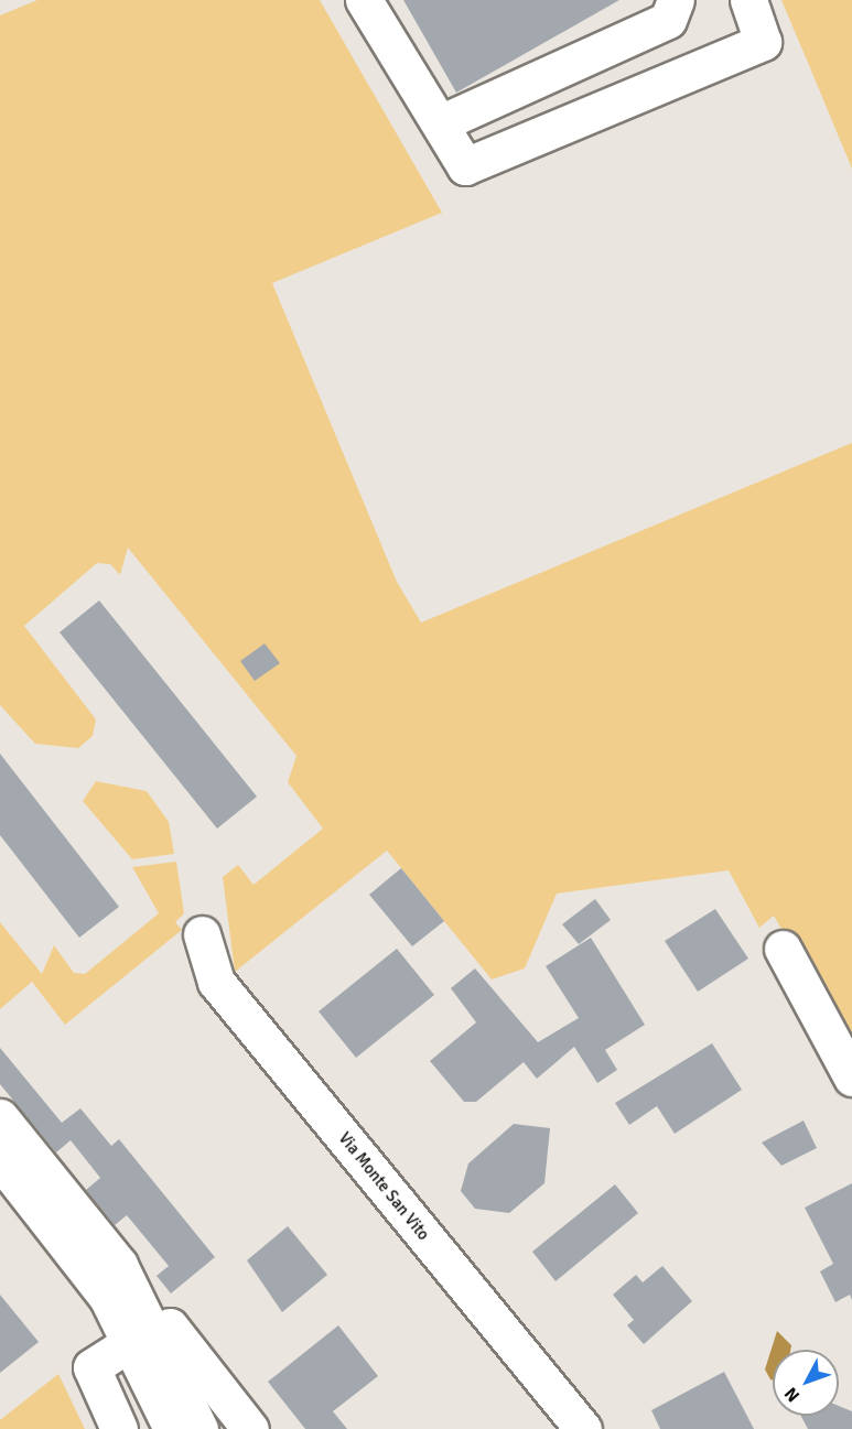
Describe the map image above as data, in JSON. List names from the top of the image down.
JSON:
{
  "streets": {
    "street": ["Via Monte San Vito"]
  },
  "north": "bottom left"
}
